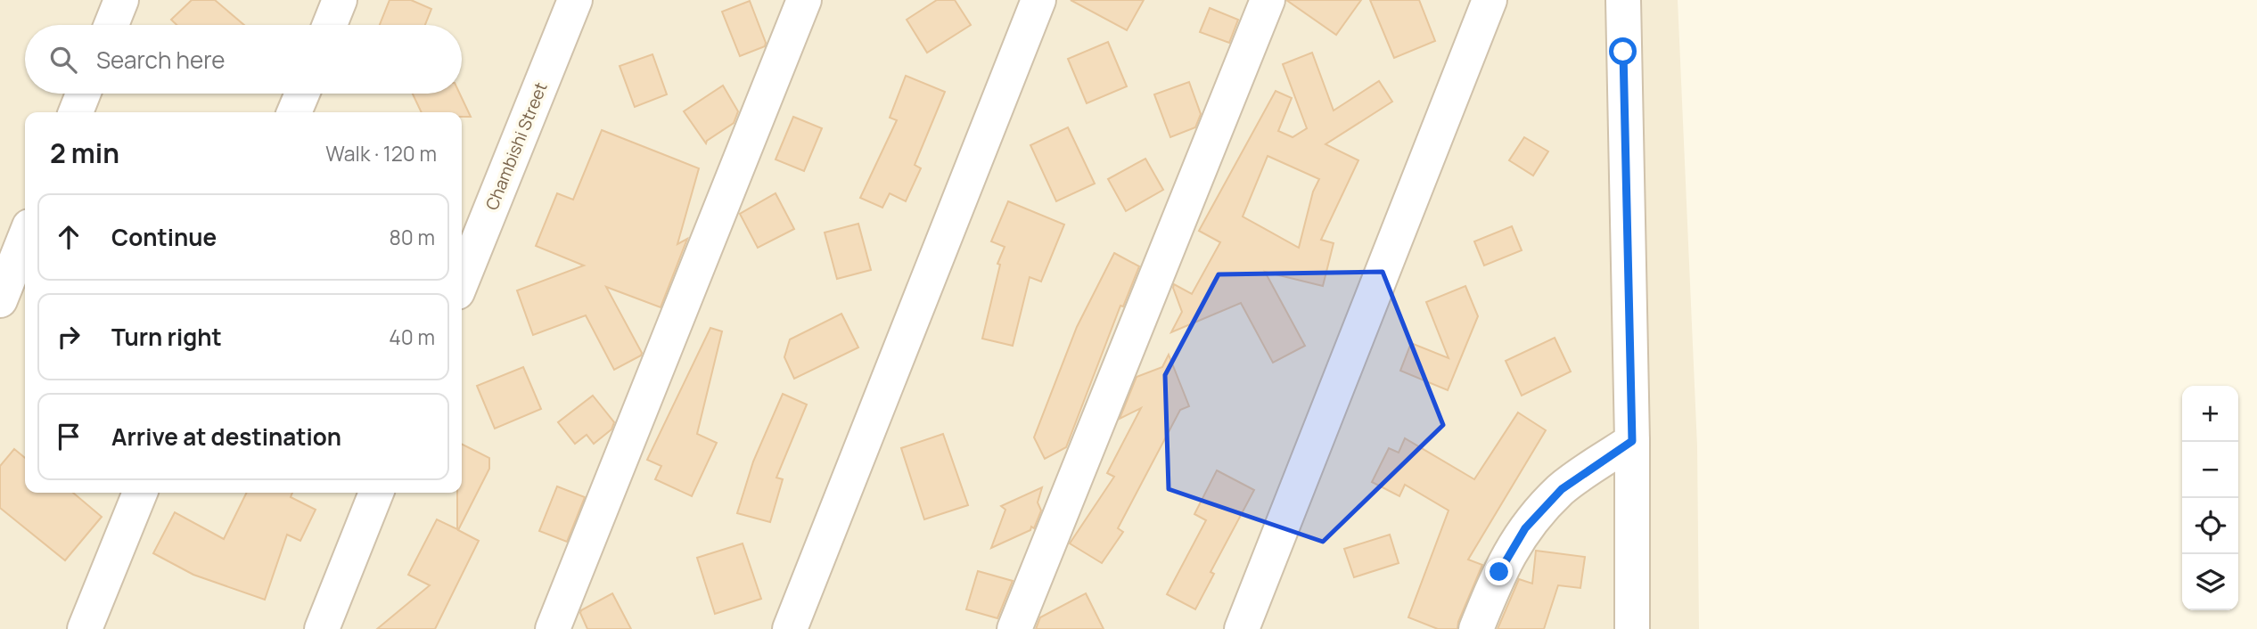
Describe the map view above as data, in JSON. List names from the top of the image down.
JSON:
{
  "streets": {
    "street": ["Chambishi Street"]
  },
  "page": {
    "search": "Search here",
    "heading": ["2 min", "Walk · 120 m"],
    "list": [
      ["Continue", "80 m"],
      ["Turn right", "40 m"],
      "Arrive at destination"
    ],
    "map_buttons": ["+", "−"]
  }
}
